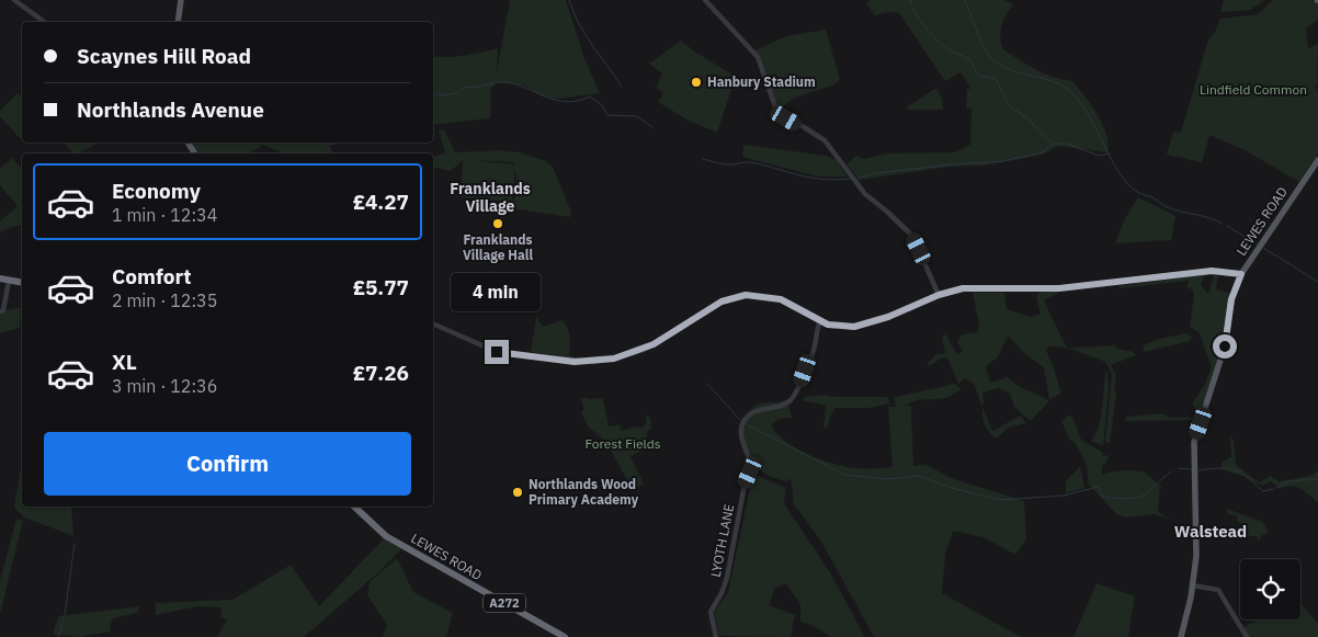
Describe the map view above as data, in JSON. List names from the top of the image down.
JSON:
{
  "streets": {
    "highway": ["LEWES ROAD", "A272"],
    "street": ["LYOTH LANE"]
  },
  "districts": ["Franklands Village", "Walstead"],
  "parks": ["Lindfield Common", "Forest Fields"],
  "places": ["Hanbury Stadium", "Franklands Village Hall", "Northlands Wood Primary Academy"],
  "page": {
    "banner": ["Scaynes Hill Road", "Northlands Avenue"],
    "list": [
      {
        "name": "Economy",
        "note": "1 min · 12:34",
        "value": "£4.27"
      },
      {
        "name": "Comfort",
        "note": "2 min · 12:35",
        "value": "£5.77"
      },
      {
        "name": "XL",
        "note": "3 min · 12:36",
        "value": "£7.26"
      }
    ],
    "bubble": "4 min",
    "buttons": "Confirm"
  }
}
